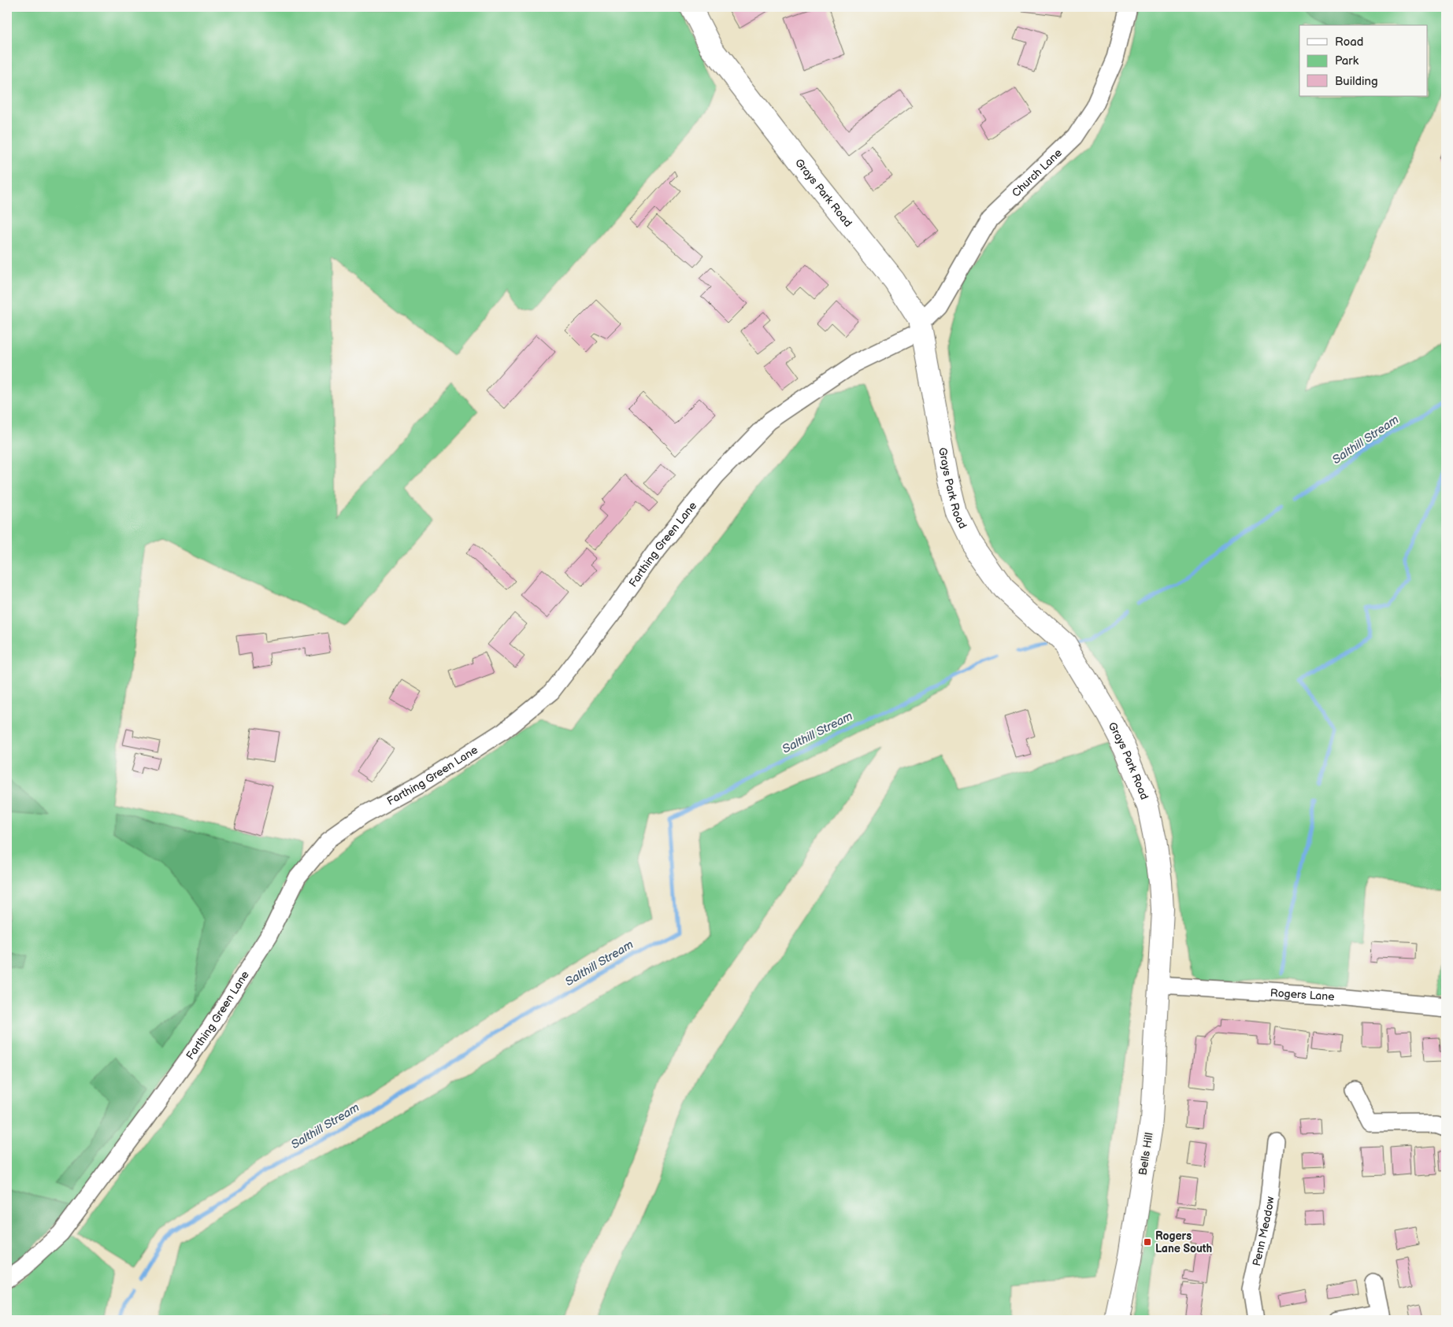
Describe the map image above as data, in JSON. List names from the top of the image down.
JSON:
{
  "streets": {
    "main road": ["Grays Park Road", "Bells Hill"],
    "street": [
      "Church Lane",
      "Farthing Green Lane",
      "Rogers Lane",
      "Penn Meadow"
    ]
  },
  "crossings": [
    ["Church Lane", "Grays Park Road"],
    ["Church Lane", "Farthing Green Lane"],
    ["Grays Park Road", "Farthing Green Lane"],
    ["Grays Park Road", "Rogers Lane"],
    ["Grays Park Road", "Bells Hill"],
    ["Rogers Lane", "Bells Hill"]
  ],
  "water": ["Salthill Stream"],
  "places": {
    "transit": ["Rogers Lane South"]
  },
  "legend": ["Road", "Park", "Building"]
}
